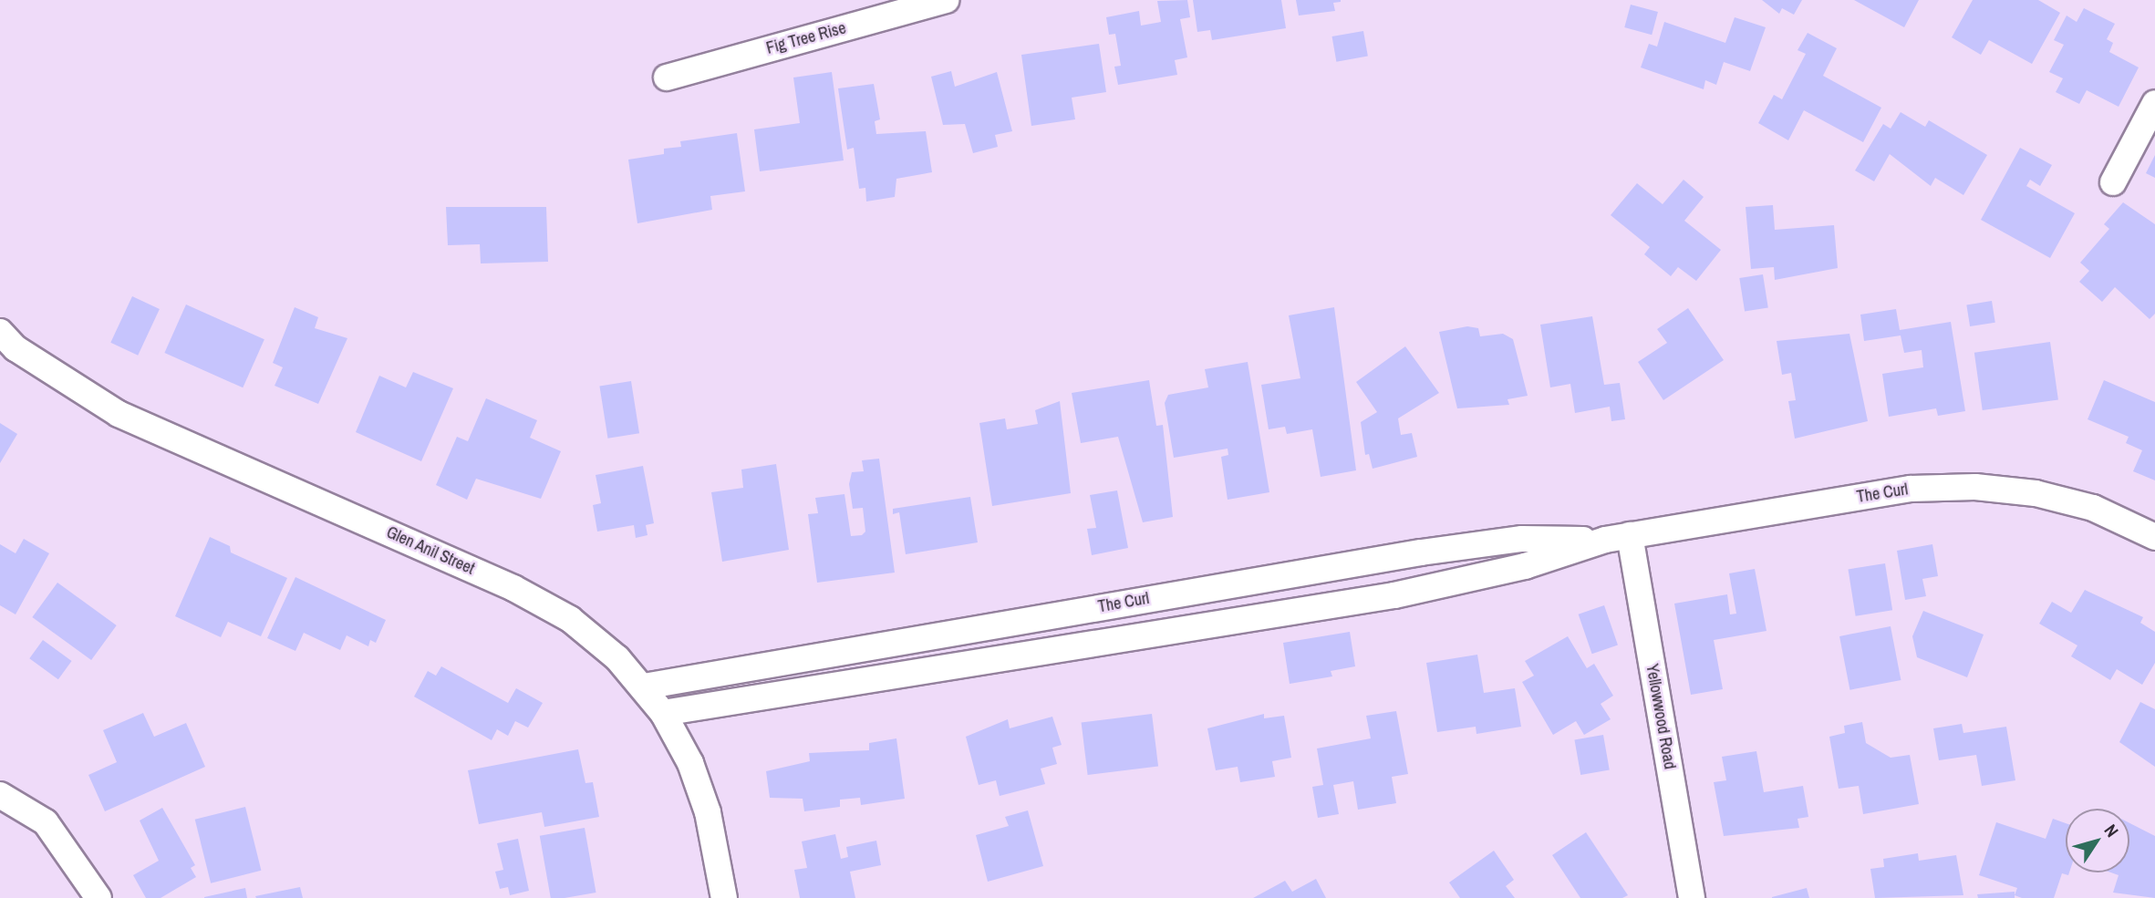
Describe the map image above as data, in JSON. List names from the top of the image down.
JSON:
{
  "streets": {
    "street": [
      "Fig Tree Rise",
      "The Curl",
      "Glen Anil Street",
      "Yellowwood Road"
    ]
  },
  "crossings": [
    ["The Curl", "Glen Anil Street"],
    ["The Curl", "Yellowwood Road"]
  ],
  "north": "top right"
}
